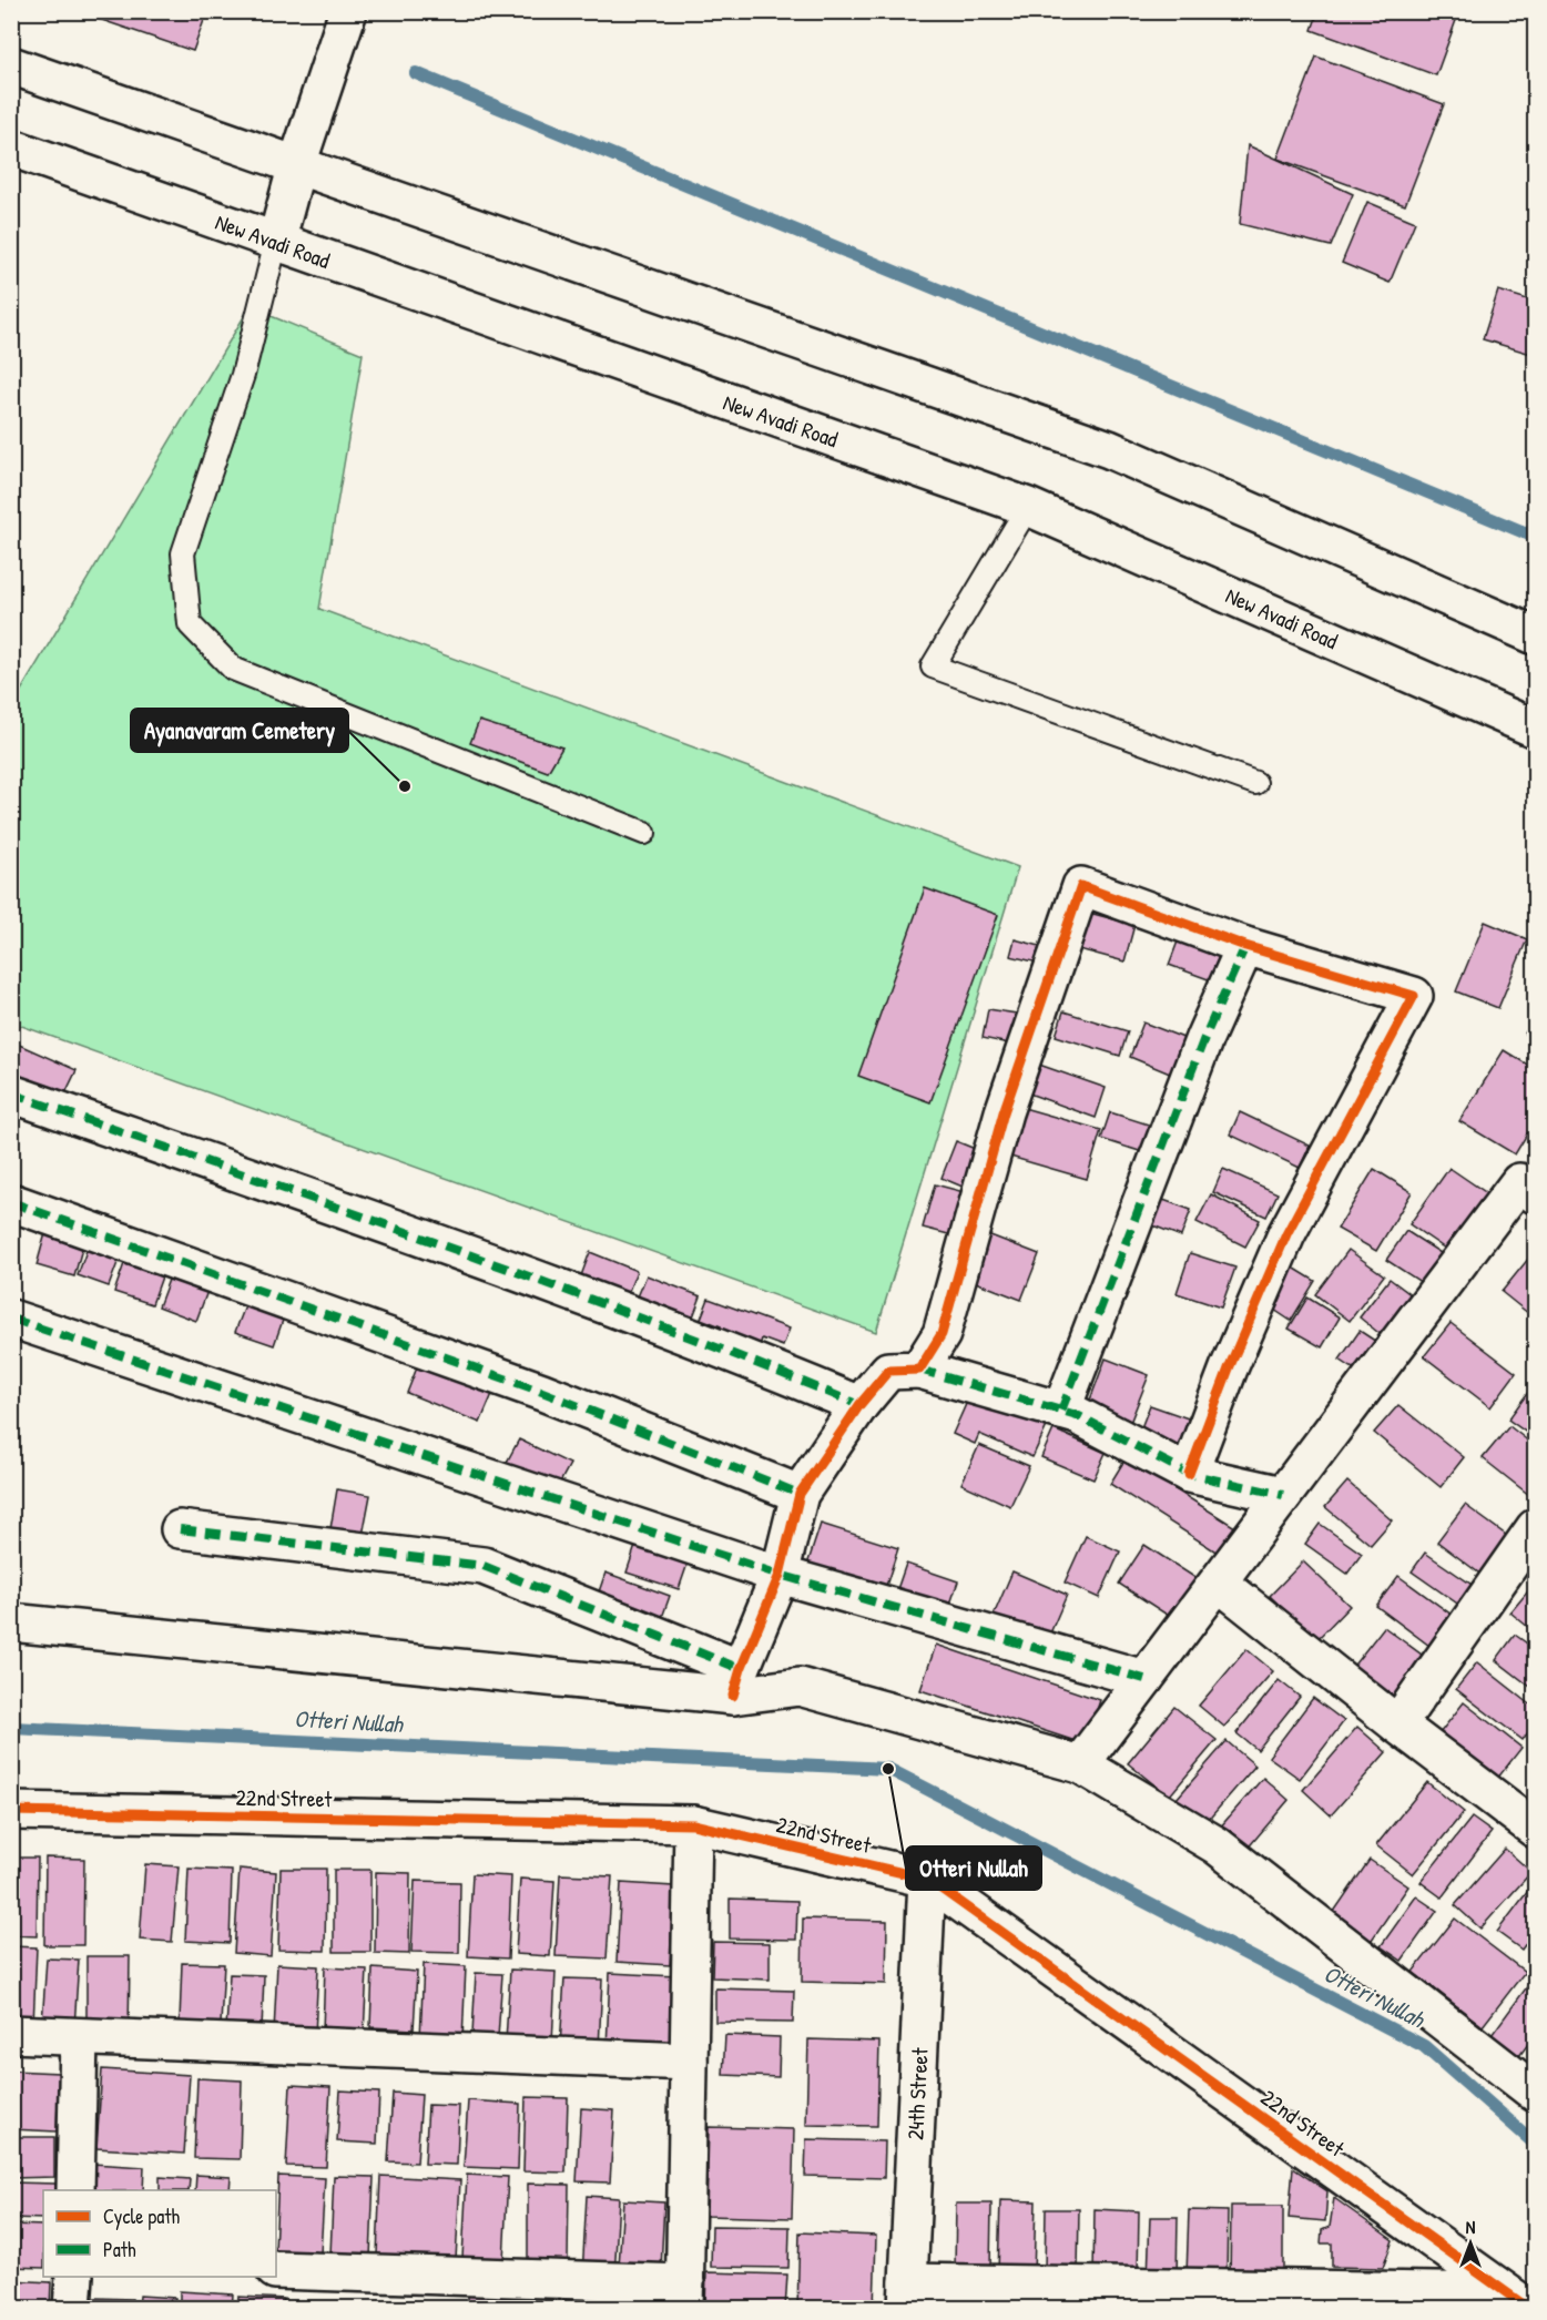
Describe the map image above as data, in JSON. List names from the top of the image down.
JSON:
{
  "streets": {
    "street": ["New Avadi Road", "22nd Street", "24th Street"]
  },
  "crossings": [
    ["22nd Street", "24th Street"]
  ],
  "water": ["Otteri Nullah"],
  "places": ["Ayanavaram Cemetery", "Otteri Nullah"],
  "legend": ["Cycle path", "Path"],
  "north": "top"
}
